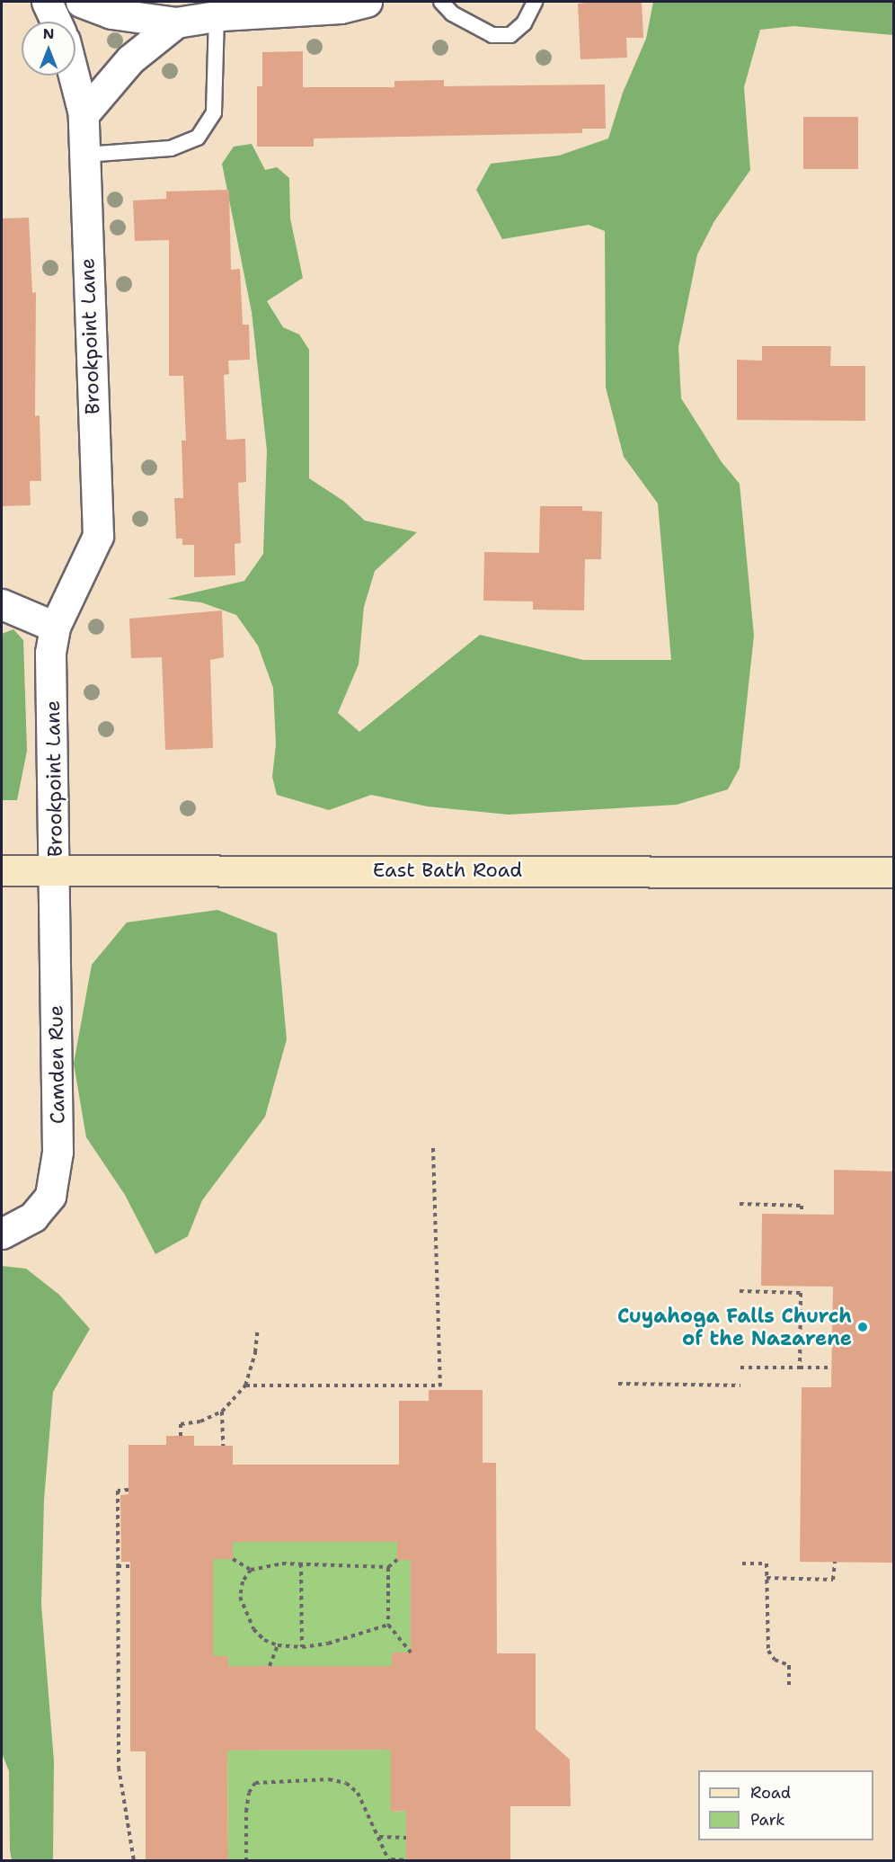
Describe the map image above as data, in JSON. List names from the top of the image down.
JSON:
{
  "streets": {
    "street": ["Brookpoint Lane", "East Bath Road", "Camden Rue"]
  },
  "crossings": [
    ["Brookpoint Lane", "East Bath Road"],
    ["Brookpoint Lane", "Camden Rue"],
    ["East Bath Road", "Camden Rue"]
  ],
  "places": ["Cuyahoga Falls Church of the Nazarene"],
  "legend": ["Road", "Park"],
  "north": "top"
}
